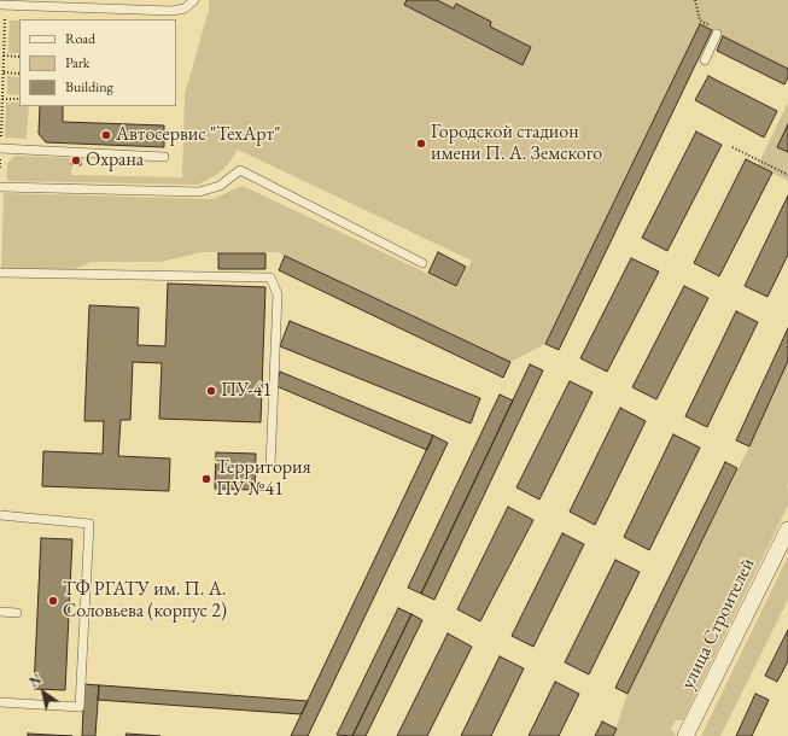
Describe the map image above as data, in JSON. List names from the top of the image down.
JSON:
{
  "streets": {
    "street": ["улица Строителей"]
  },
  "places": [
    "Автосервис \"ТехАрт\"",
    "Городской стадион имени П. А. Земского",
    "Охрана",
    "ПУ-41",
    "Территория ПУ №41",
    "ТФ РГАТУ им. П. А. Соловьева (корпус 2)"
  ],
  "legend": ["Road", "Park", "Building"],
  "north": "top left"
}
